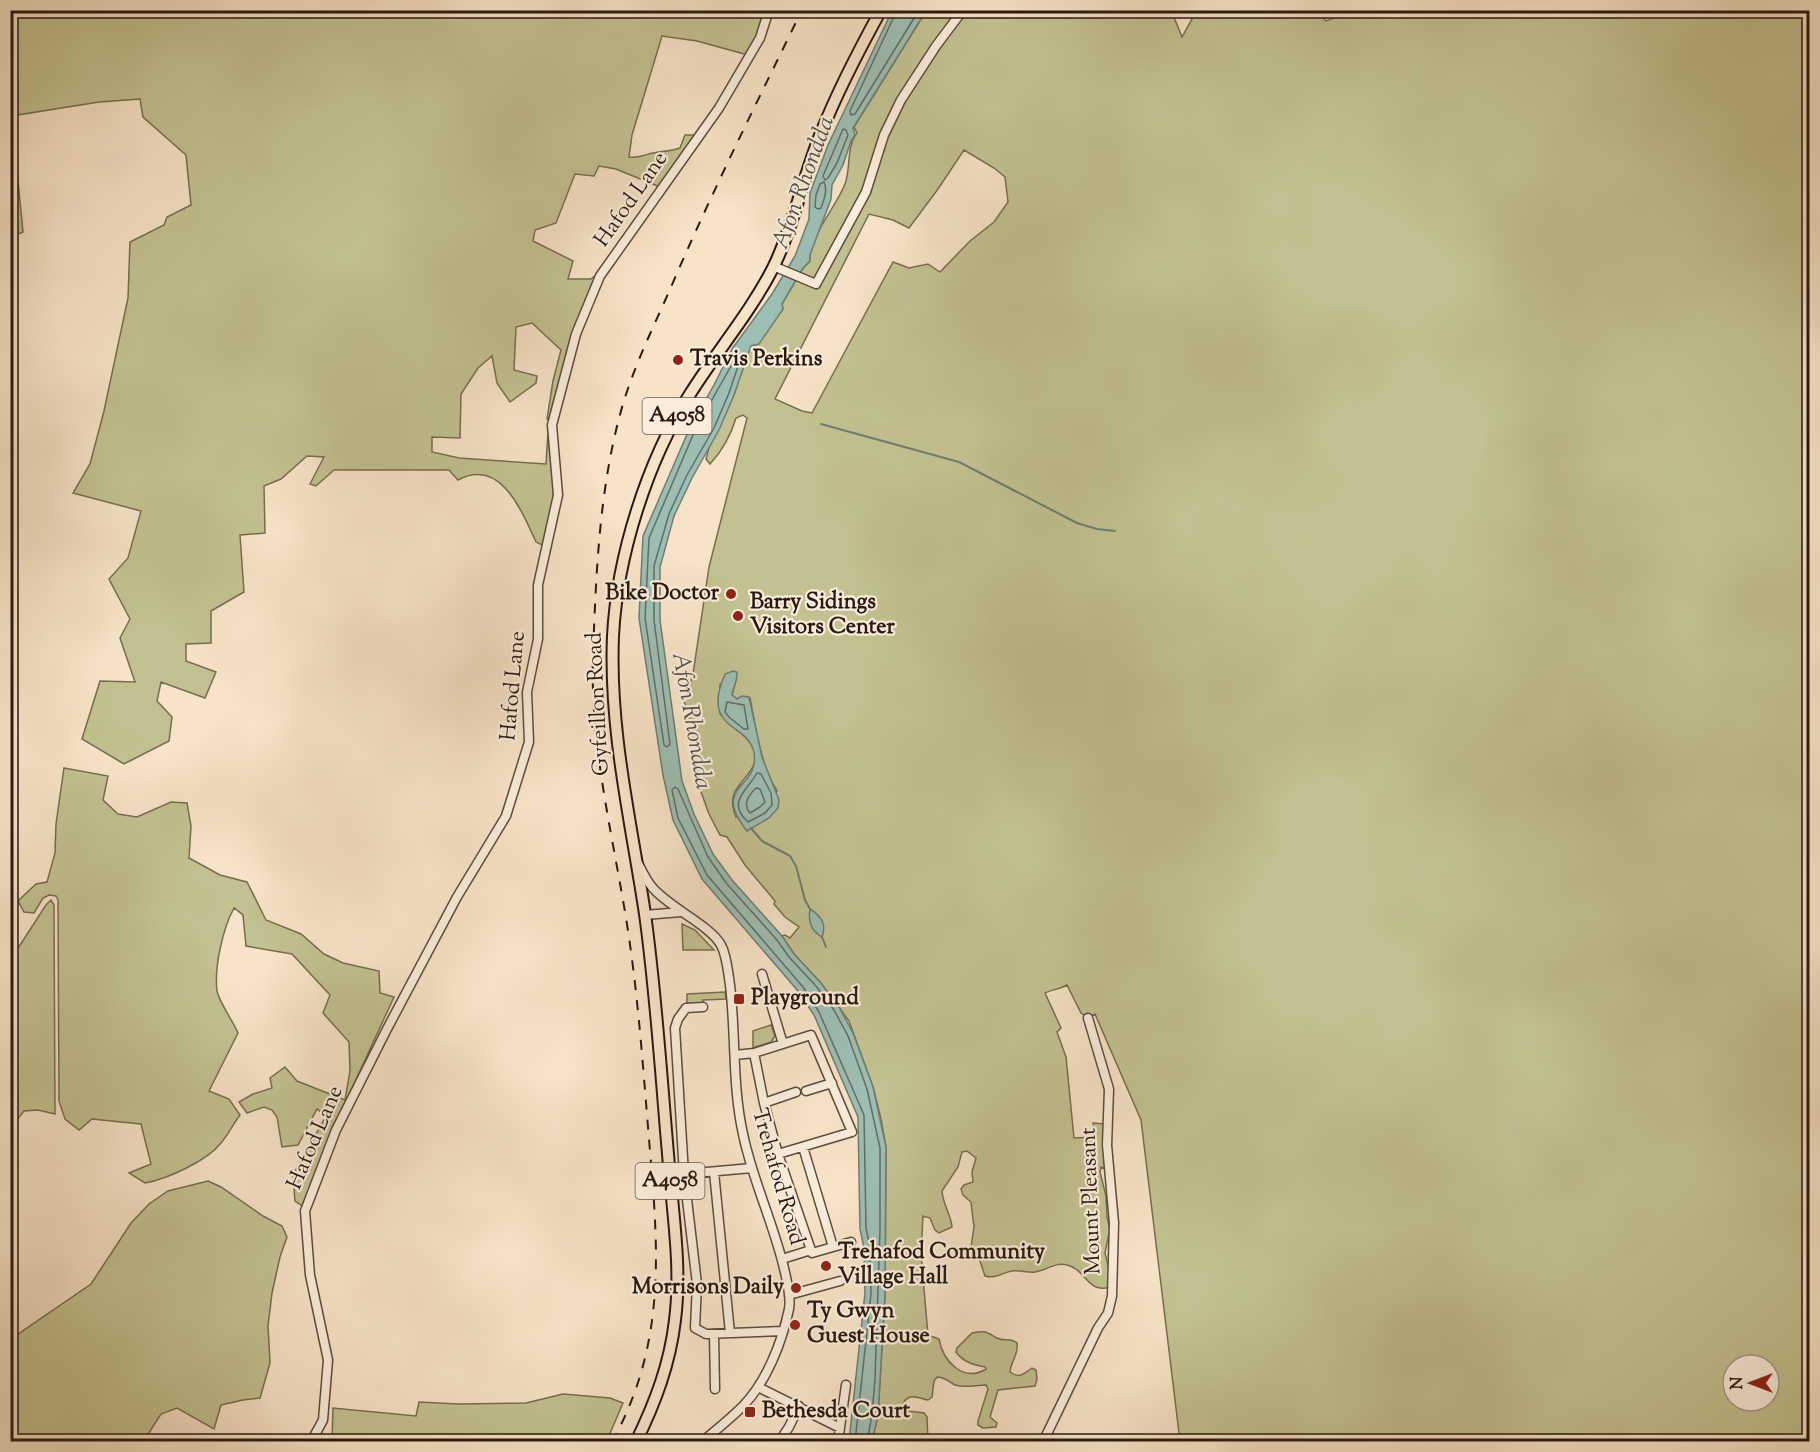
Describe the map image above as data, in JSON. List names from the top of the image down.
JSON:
{
  "streets": {
    "main road": ["A4058", "Gyfeillon Road"],
    "street": ["Hafod Lane", "Trehafod Road", "Mount Pleasant"]
  },
  "crossings": [
    ["A4058", "Gyfeillon Road"],
    ["Gyfeillon Road", "Trehafod Road"]
  ],
  "water": ["Afon Rhondda"],
  "places": {
    "other": [
      "Travis Perkins",
      "Bike Doctor",
      "Barry Sidings Visitors Center",
      "Trehafod Community Village Hall",
      "Morrisons Daily",
      "Ty Gwyn Guest House"
    ],
    "transit": ["Playground", "Bethesda Court"]
  },
  "north": "left"
}
